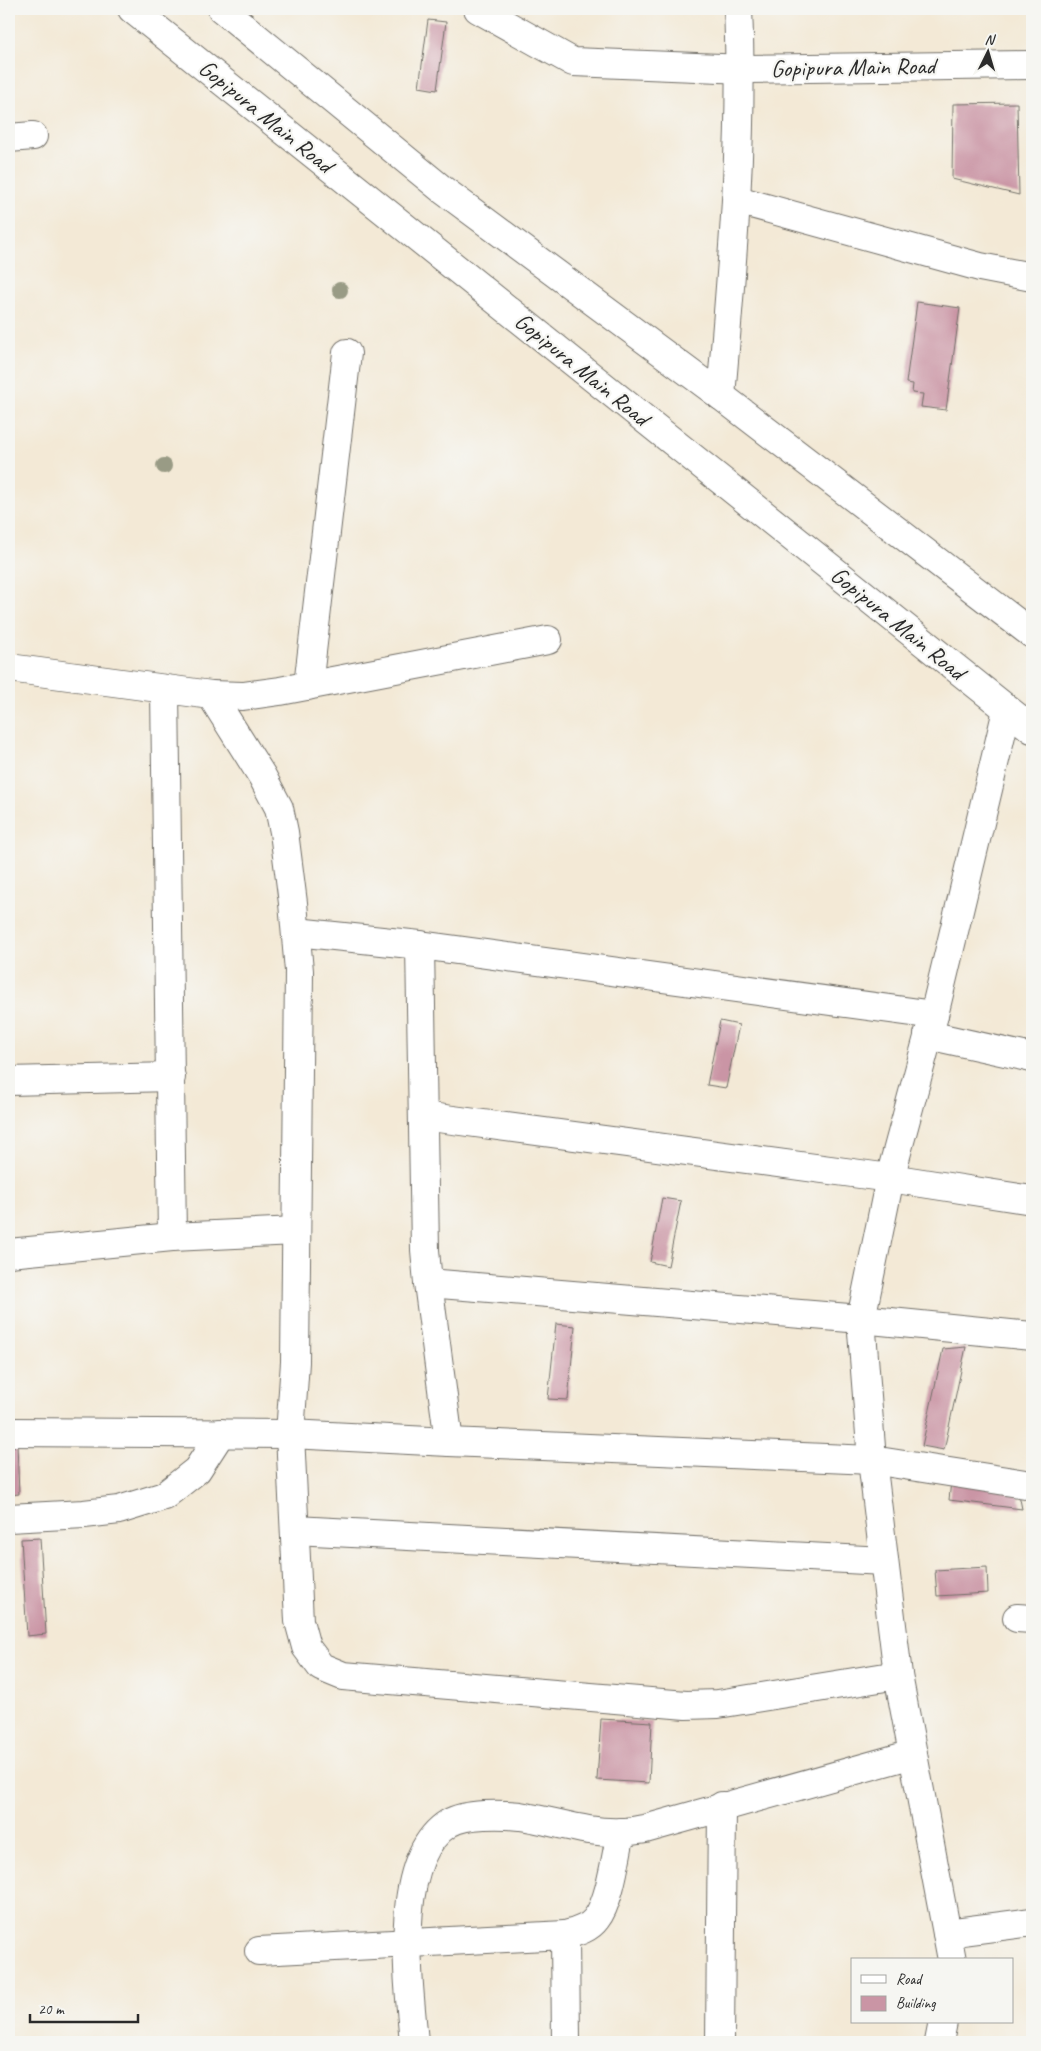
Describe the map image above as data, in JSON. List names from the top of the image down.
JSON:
{
  "streets": {
    "street": ["Gopipura Main Road"]
  },
  "legend": ["Road", "Building"],
  "scale_bar": "20 m",
  "north": "top"
}
